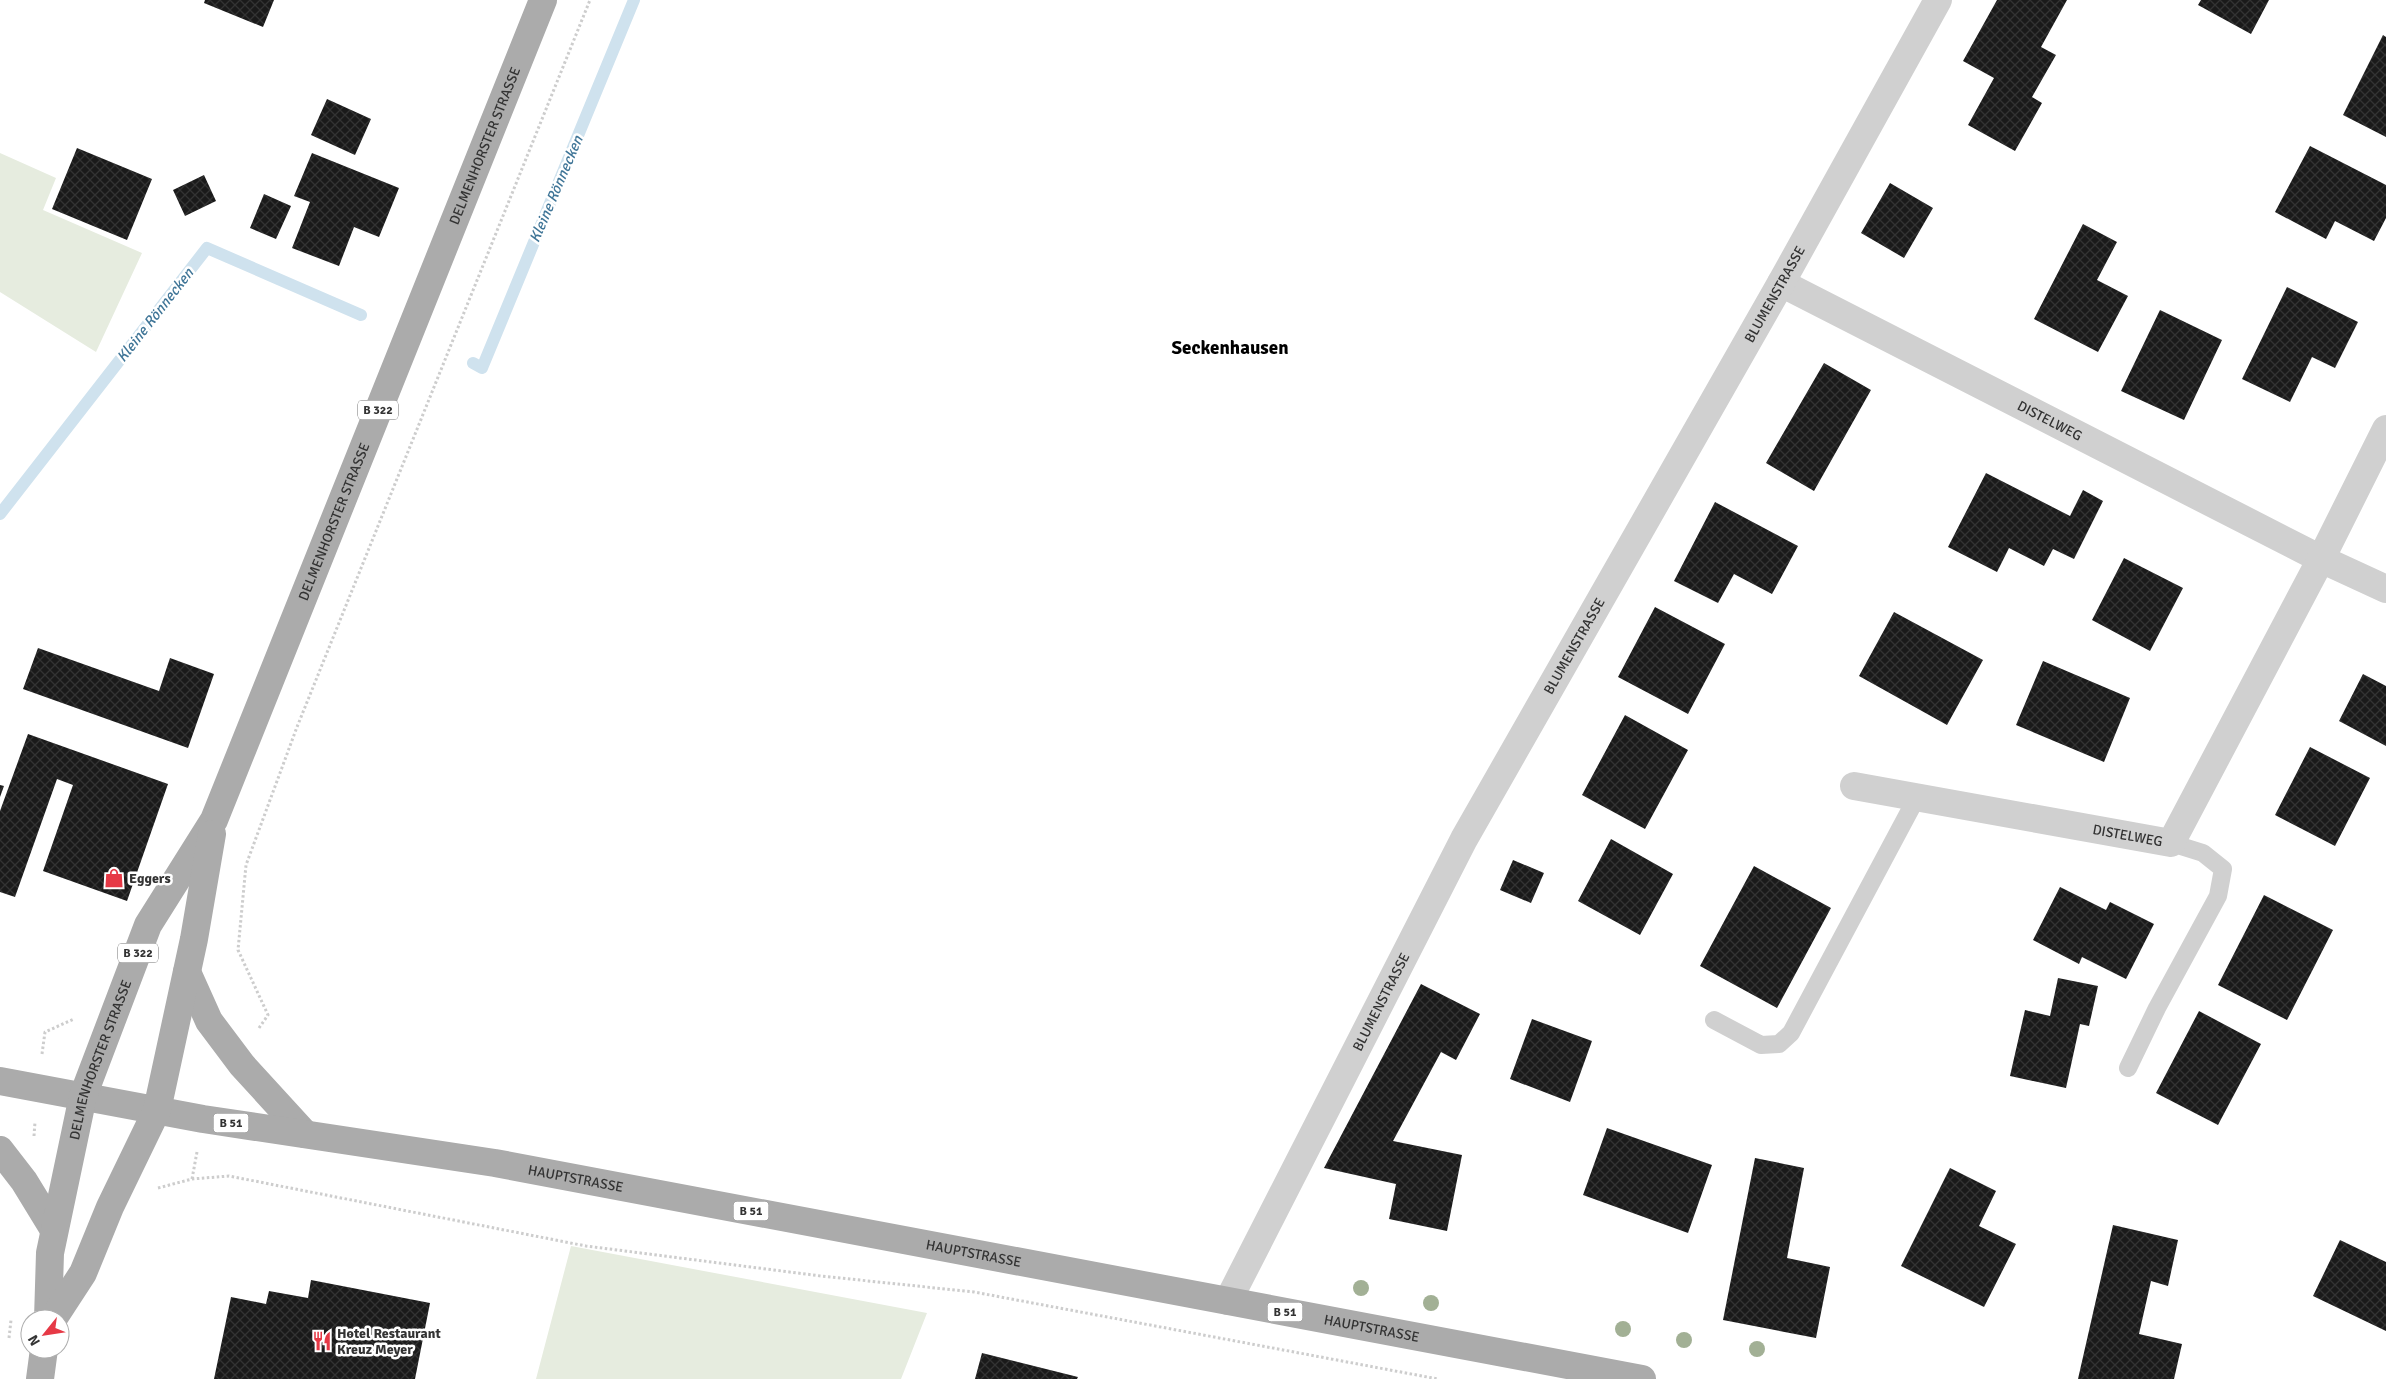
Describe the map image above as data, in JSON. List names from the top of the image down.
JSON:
{
  "streets": {
    "main road": [
      "DELMENHORSTER STRASSE",
      "B 322",
      "B 51",
      "HAUPTSTRASSE"
    ],
    "street": ["BLUMENSTRASSE", "DISTELWEG"]
  },
  "crossings": [
    ["DELMENHORSTER STRASSE", "B 51"],
    ["BLUMENSTRASSE", "DISTELWEG"],
    ["BLUMENSTRASSE", "HAUPTSTRASSE"],
    ["B 51", "HAUPTSTRASSE"]
  ],
  "districts": ["Seckenhausen"],
  "water": ["Kleine Rönnecken"],
  "places": {
    "shop": ["Eggers"],
    "restaurant": ["Hotel Restaurant Kreuz Meyer"]
  },
  "north": "bottom left"
}
